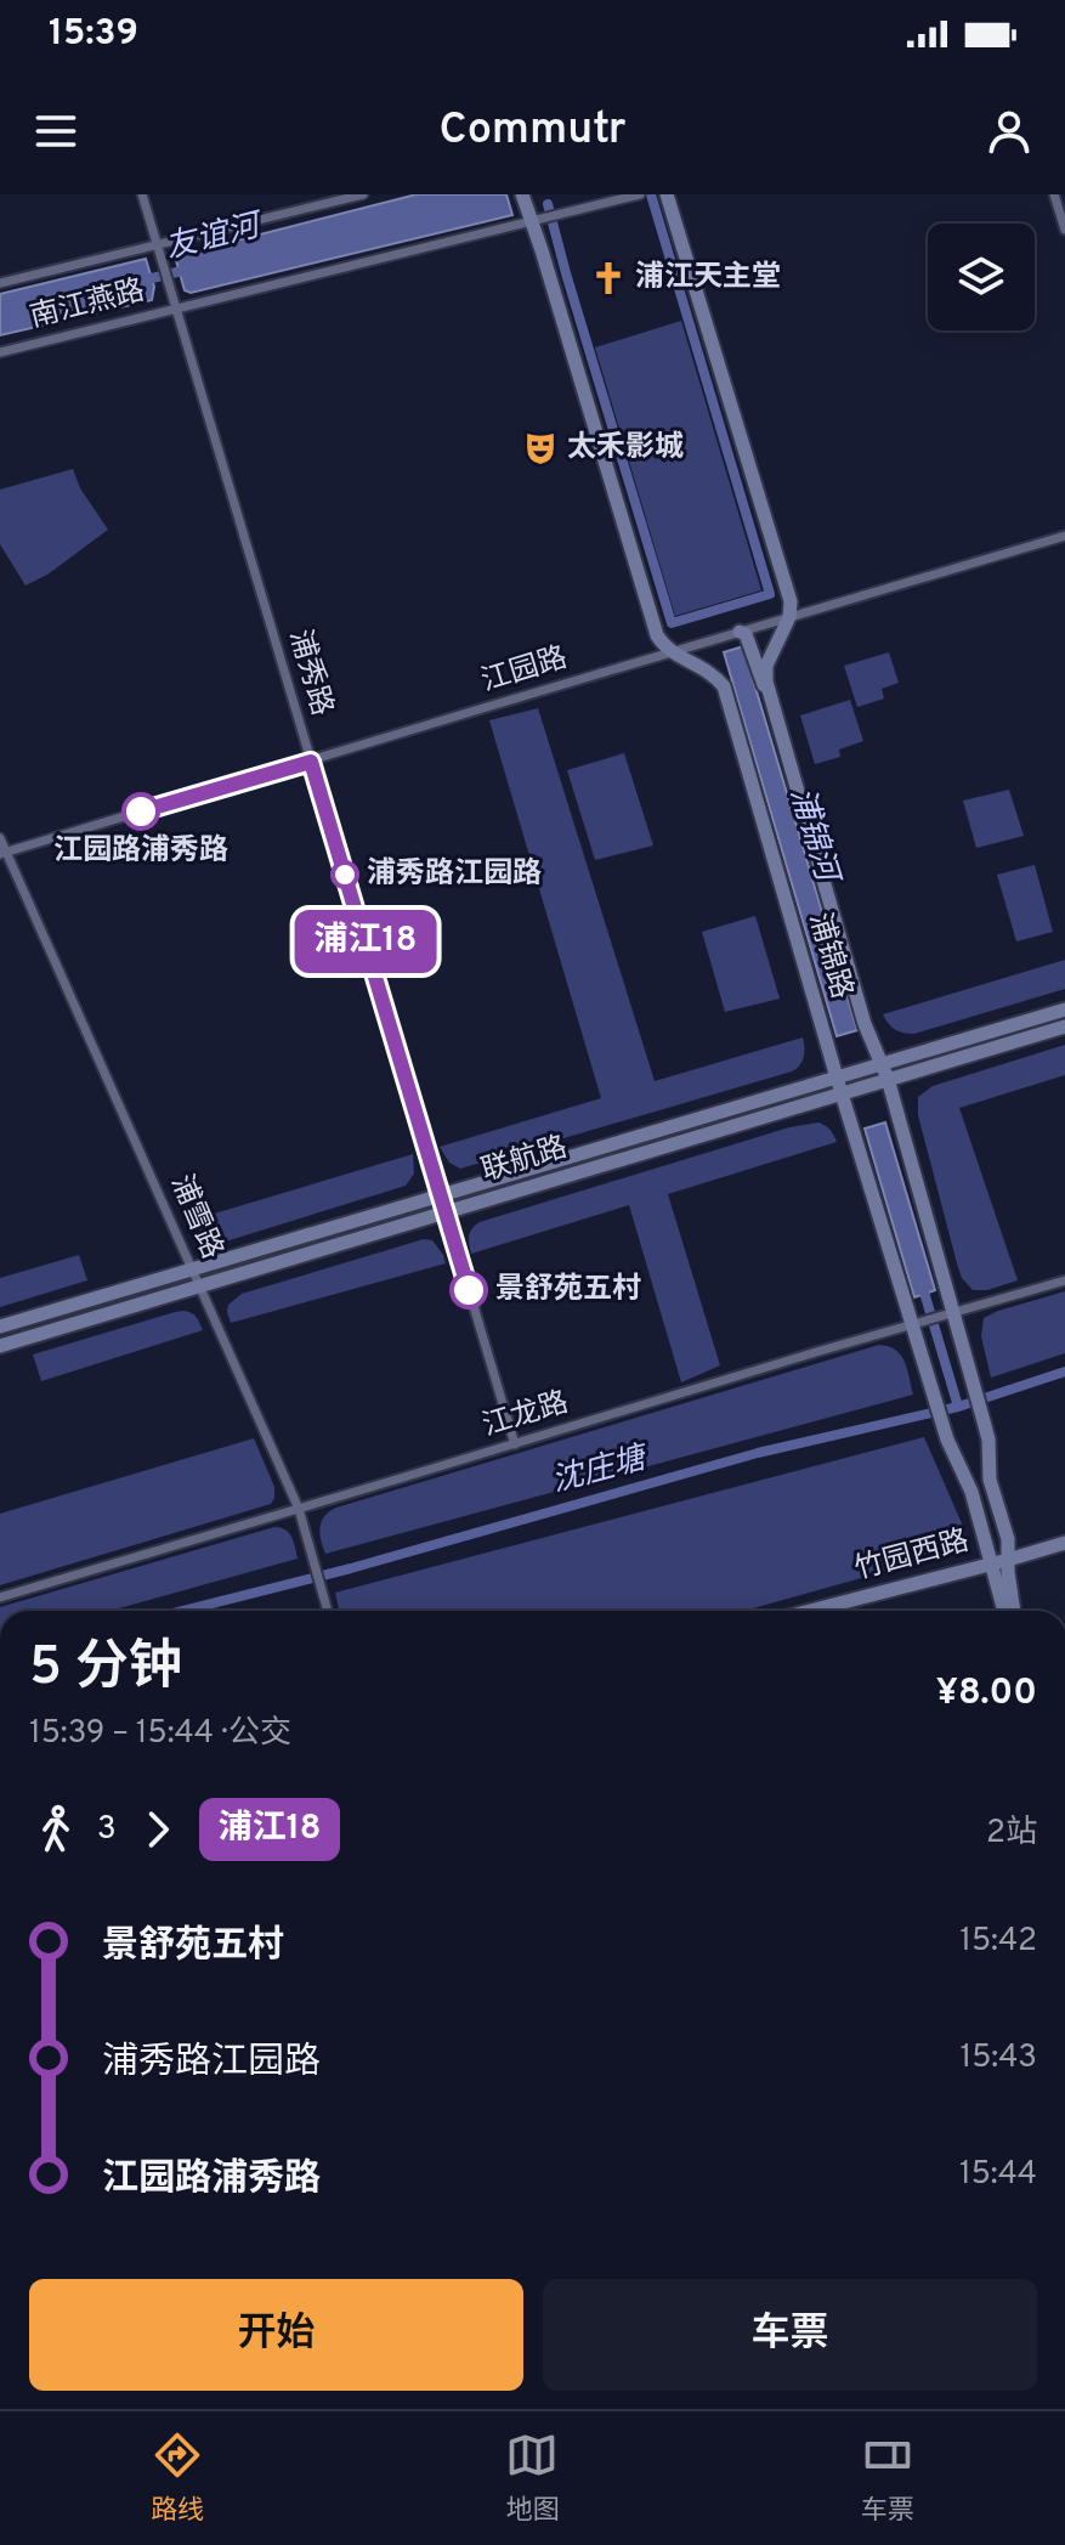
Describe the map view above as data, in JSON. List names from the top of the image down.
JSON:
{
  "streets": {
    "main road": ["浦锦路", "联航路", "竹园西路"],
    "street": [
      "南江燕路",
      "江园路",
      "浦秀路",
      "浦雪路",
      "江龙路"
    ]
  },
  "crossings": [
    ["南江燕路", "浦秀路"],
    ["江园路", "浦秀路"],
    ["江园路", "浦锦路"],
    ["江园路", "浦雪路"],
    ["浦秀路", "联航路"],
    ["浦秀路", "江龙路"],
    ["浦锦路", "联航路"],
    ["浦锦路", "江龙路"],
    ["浦锦路", "竹园西路"],
    ["联航路", "浦雪路"],
    ["浦雪路", "江龙路"]
  ],
  "water": ["友谊河", "浦锦河", "沈庄塘"],
  "places": {
    "church": ["浦江天主堂"],
    "theatre": ["太禾影城"],
    "other": ["江园路浦秀路", "浦秀路江园路", "景舒苑五村"]
  },
  "lines": ["bus line 浦江18"],
  "page": {
    "status": "15:39",
    "header": "Commutr",
    "on_map": "浦江18",
    "heading": ["5 分钟", "15:39 – 15:44 · 公交", "¥8.00"],
    "legs": ["3", "浦江18", "2站"],
    "list": [
      {
        "name": "景舒苑五村",
        "value": "15:42"
      },
      {
        "name": "浦秀路江园路",
        "value": "15:43"
      },
      {
        "name": "江园路浦秀路",
        "value": "15:44"
      }
    ],
    "buttons": ["开始", "车票"],
    "tabs": ["路线", "地图", "车票"]
  }
}
